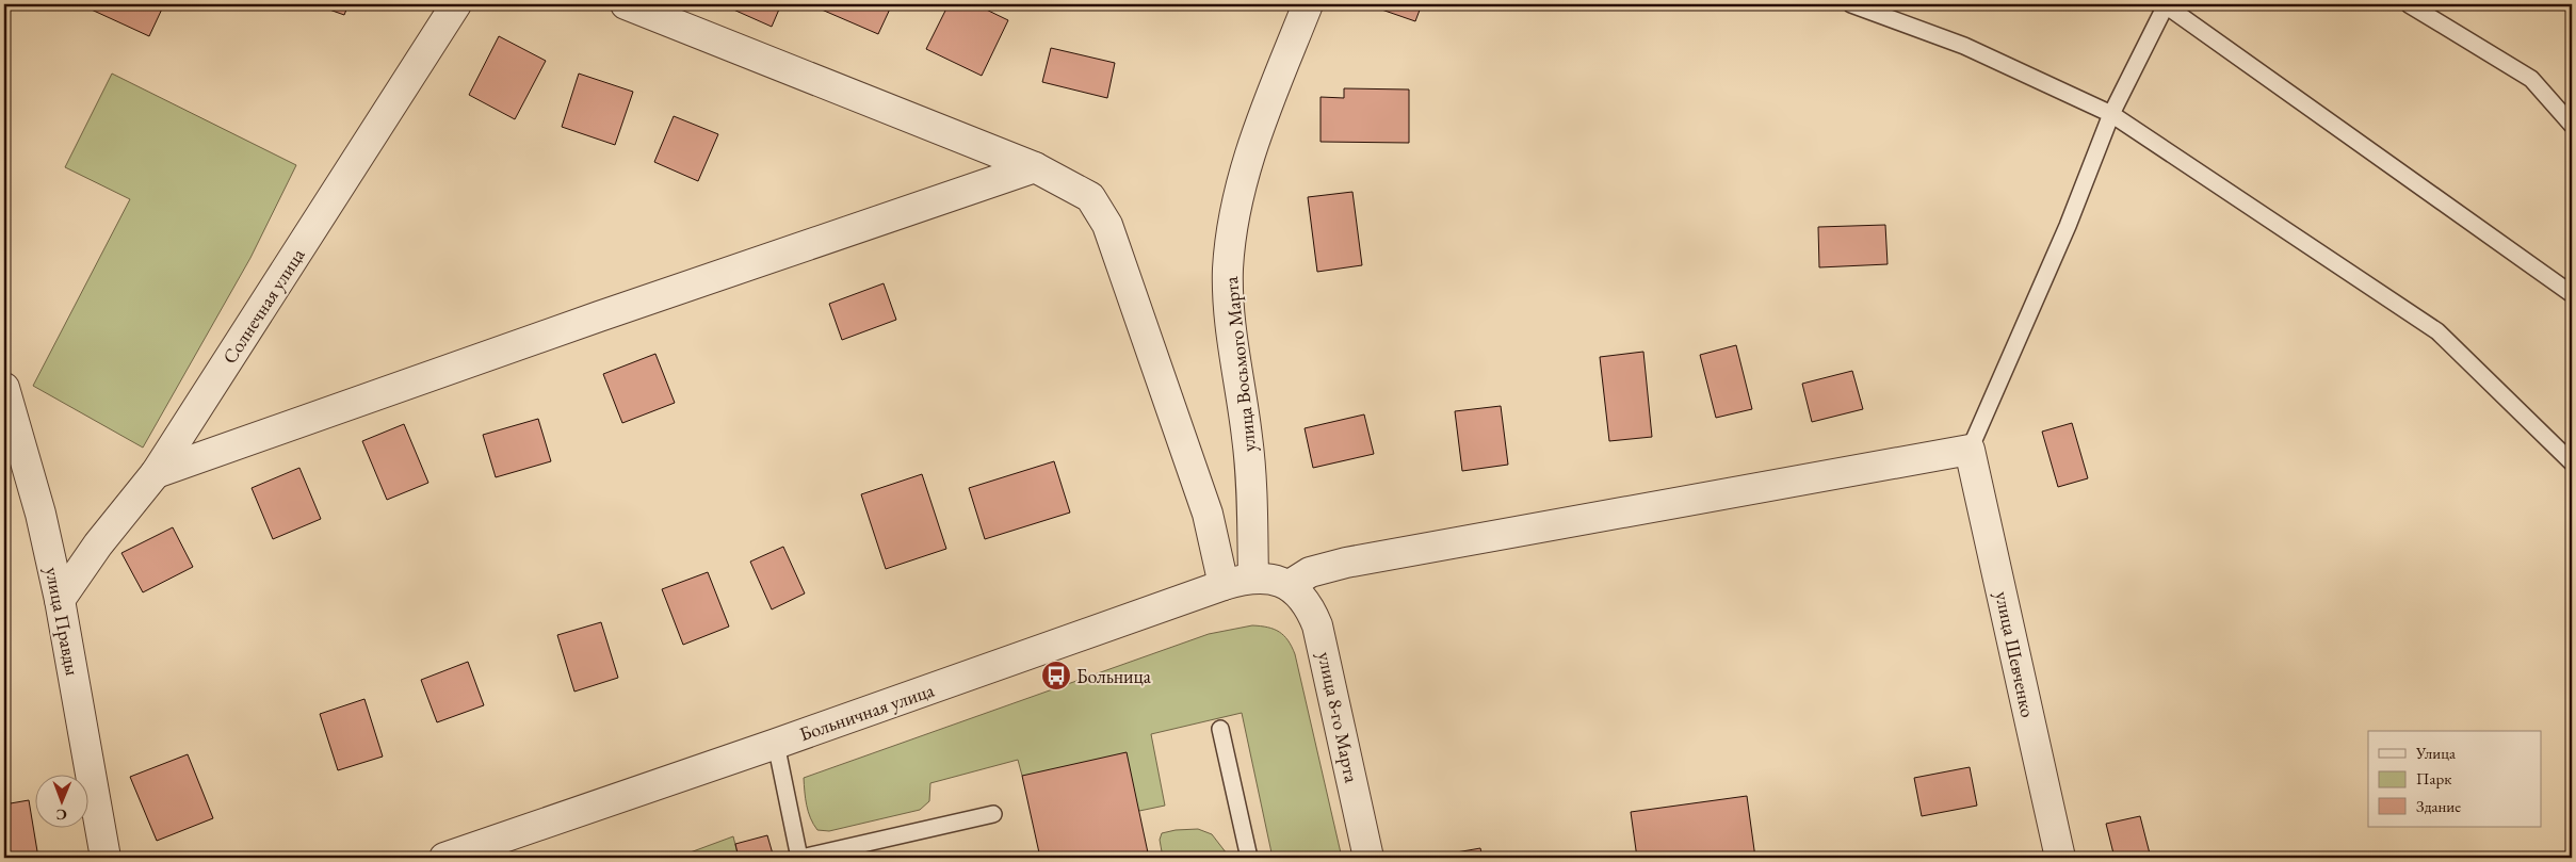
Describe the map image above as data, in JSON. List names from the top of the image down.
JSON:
{
  "streets": {
    "street": [
      "Солнечная улица",
      "улица Восьмого Марта",
      "улица Правды",
      "улица Шевченко",
      "Больничная улица",
      "улица 8-го Марта"
    ]
  },
  "crossings": [
    ["Солнечная улица", "улица Правды"],
    ["улица Восьмого Марта", "Больничная улица"],
    ["Больничная улица", "улица 8-го Марта"]
  ],
  "places": {
    "bus stop": ["Больница"]
  },
  "legend": ["Улица", "Парк", "Здание"],
  "north": "bottom"
}
